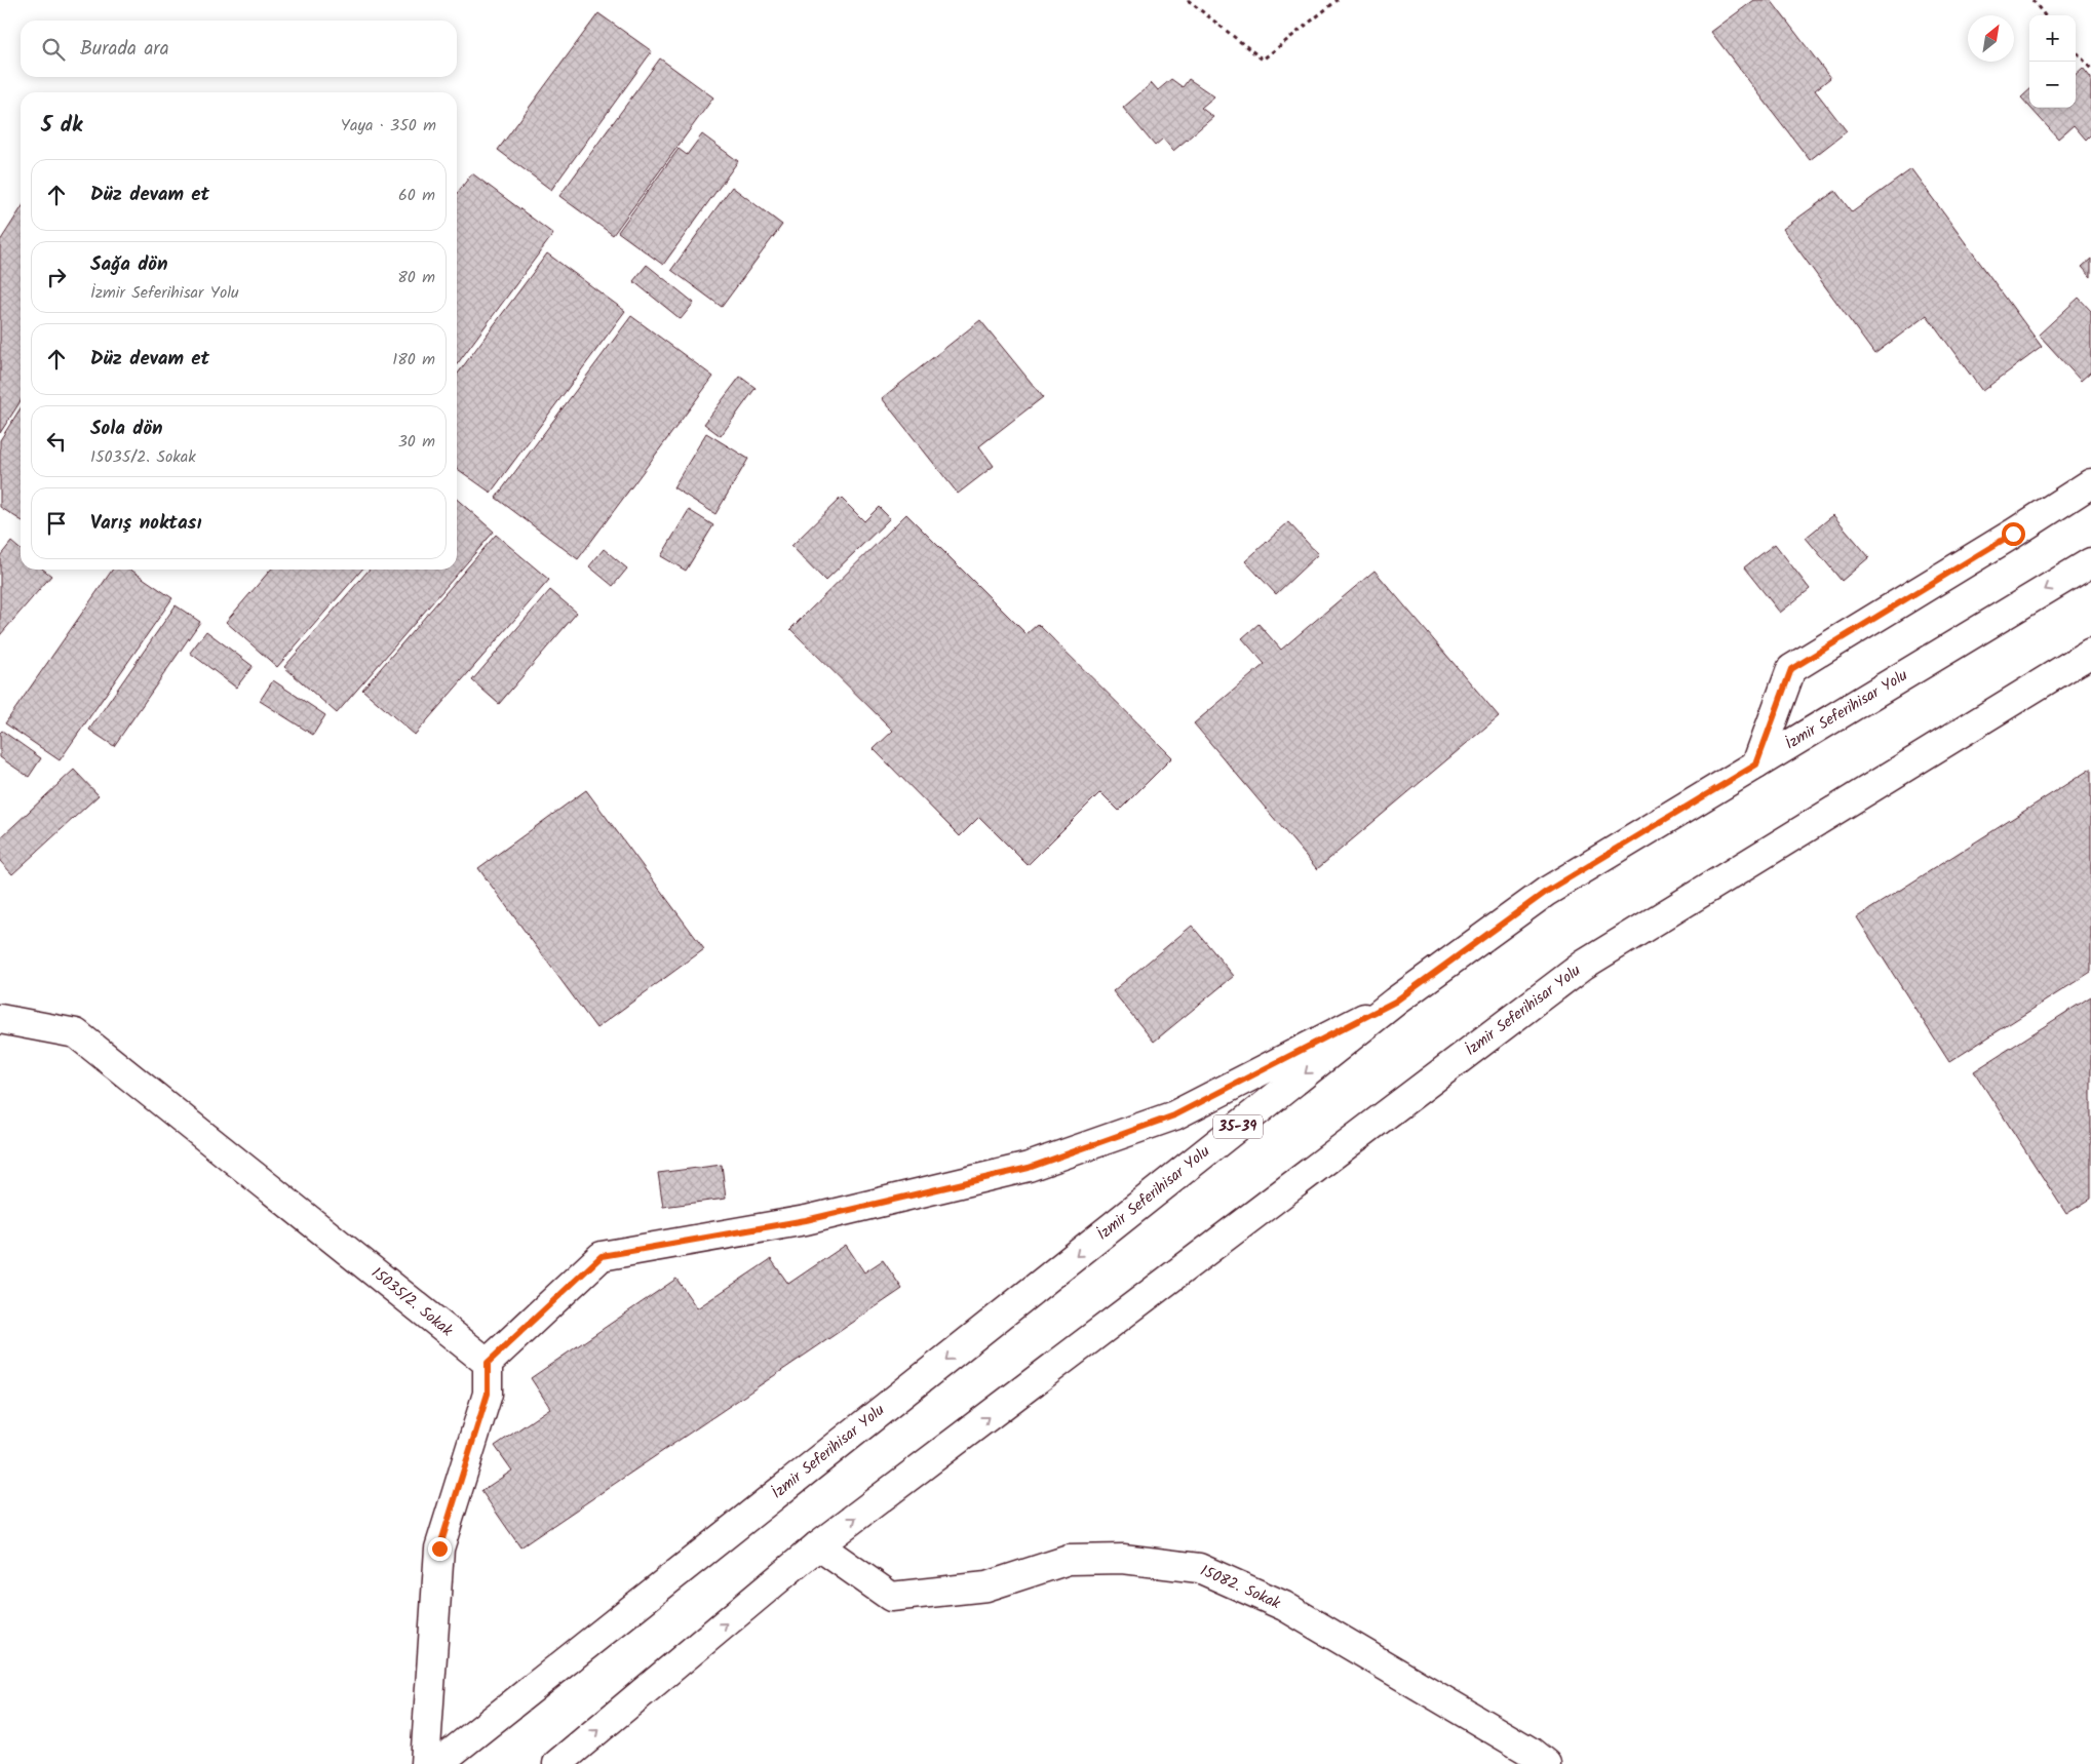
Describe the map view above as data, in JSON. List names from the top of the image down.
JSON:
{
  "streets": {
    "main road": [
      "İzmir Seferihisar Yolu",
      "35-39",
      "15035/2. Sokak",
      "15082. Sokak"
    ]
  },
  "crossings": [
    ["İzmir Seferihisar Yolu", "15082. Sokak"]
  ],
  "north": "top right",
  "page": {
    "map_buttons": ["+", "−"],
    "search": "Burada ara",
    "heading": ["5 dk", "Yaya · 350 m"],
    "list": [
      ["Düz devam et", "60 m"],
      ["Sağa dön", "İzmir Seferihisar Yolu", "80 m"],
      ["Düz devam et", "180 m"],
      ["Sola dön", "15035/2. Sokak", "30 m"],
      "Varış noktası"
    ]
  }
}
